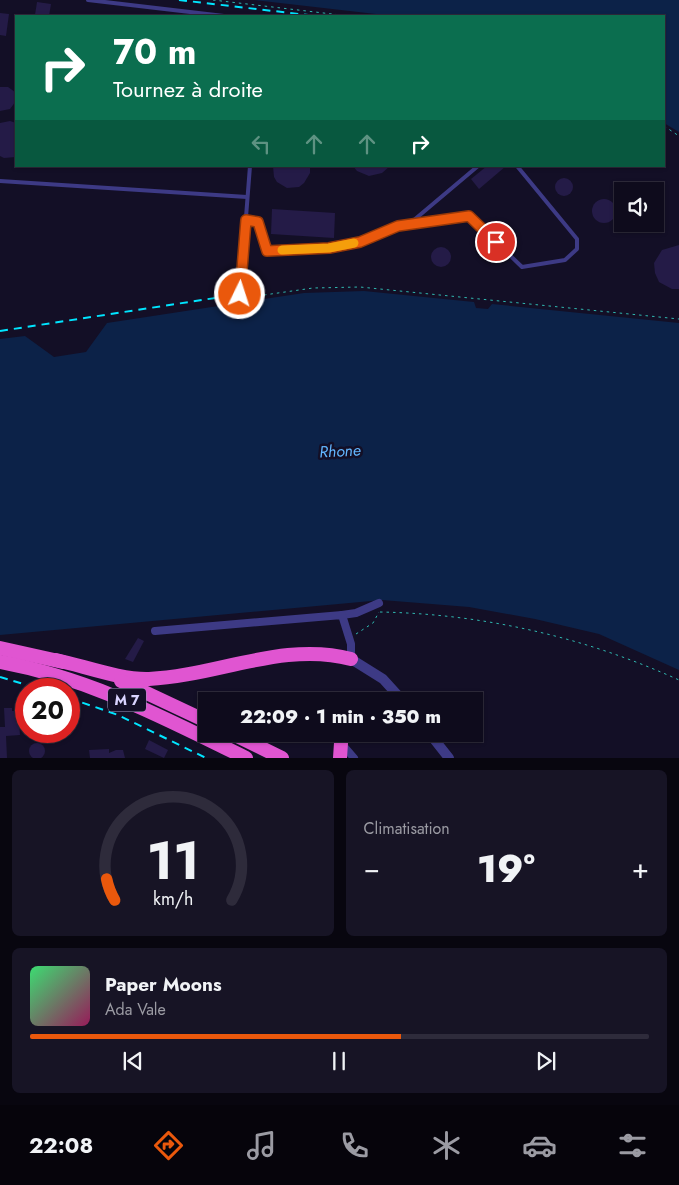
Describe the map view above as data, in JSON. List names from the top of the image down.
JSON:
{
  "streets": {
    "highway": ["M 7"]
  },
  "water": ["Rhone"],
  "page": {
    "turn": ["70 m", "Tournez à droite"],
    "limit": "20",
    "trip": "22:09 · 1 min · 350 m",
    "tile": "Climatisation",
    "heat": ["−", "19°", "+"],
    "song": ["Paper Moons", "Ada Vale"],
    "tabs": "22:08",
    "gauge": ["11", "km/h"]
  }
}
